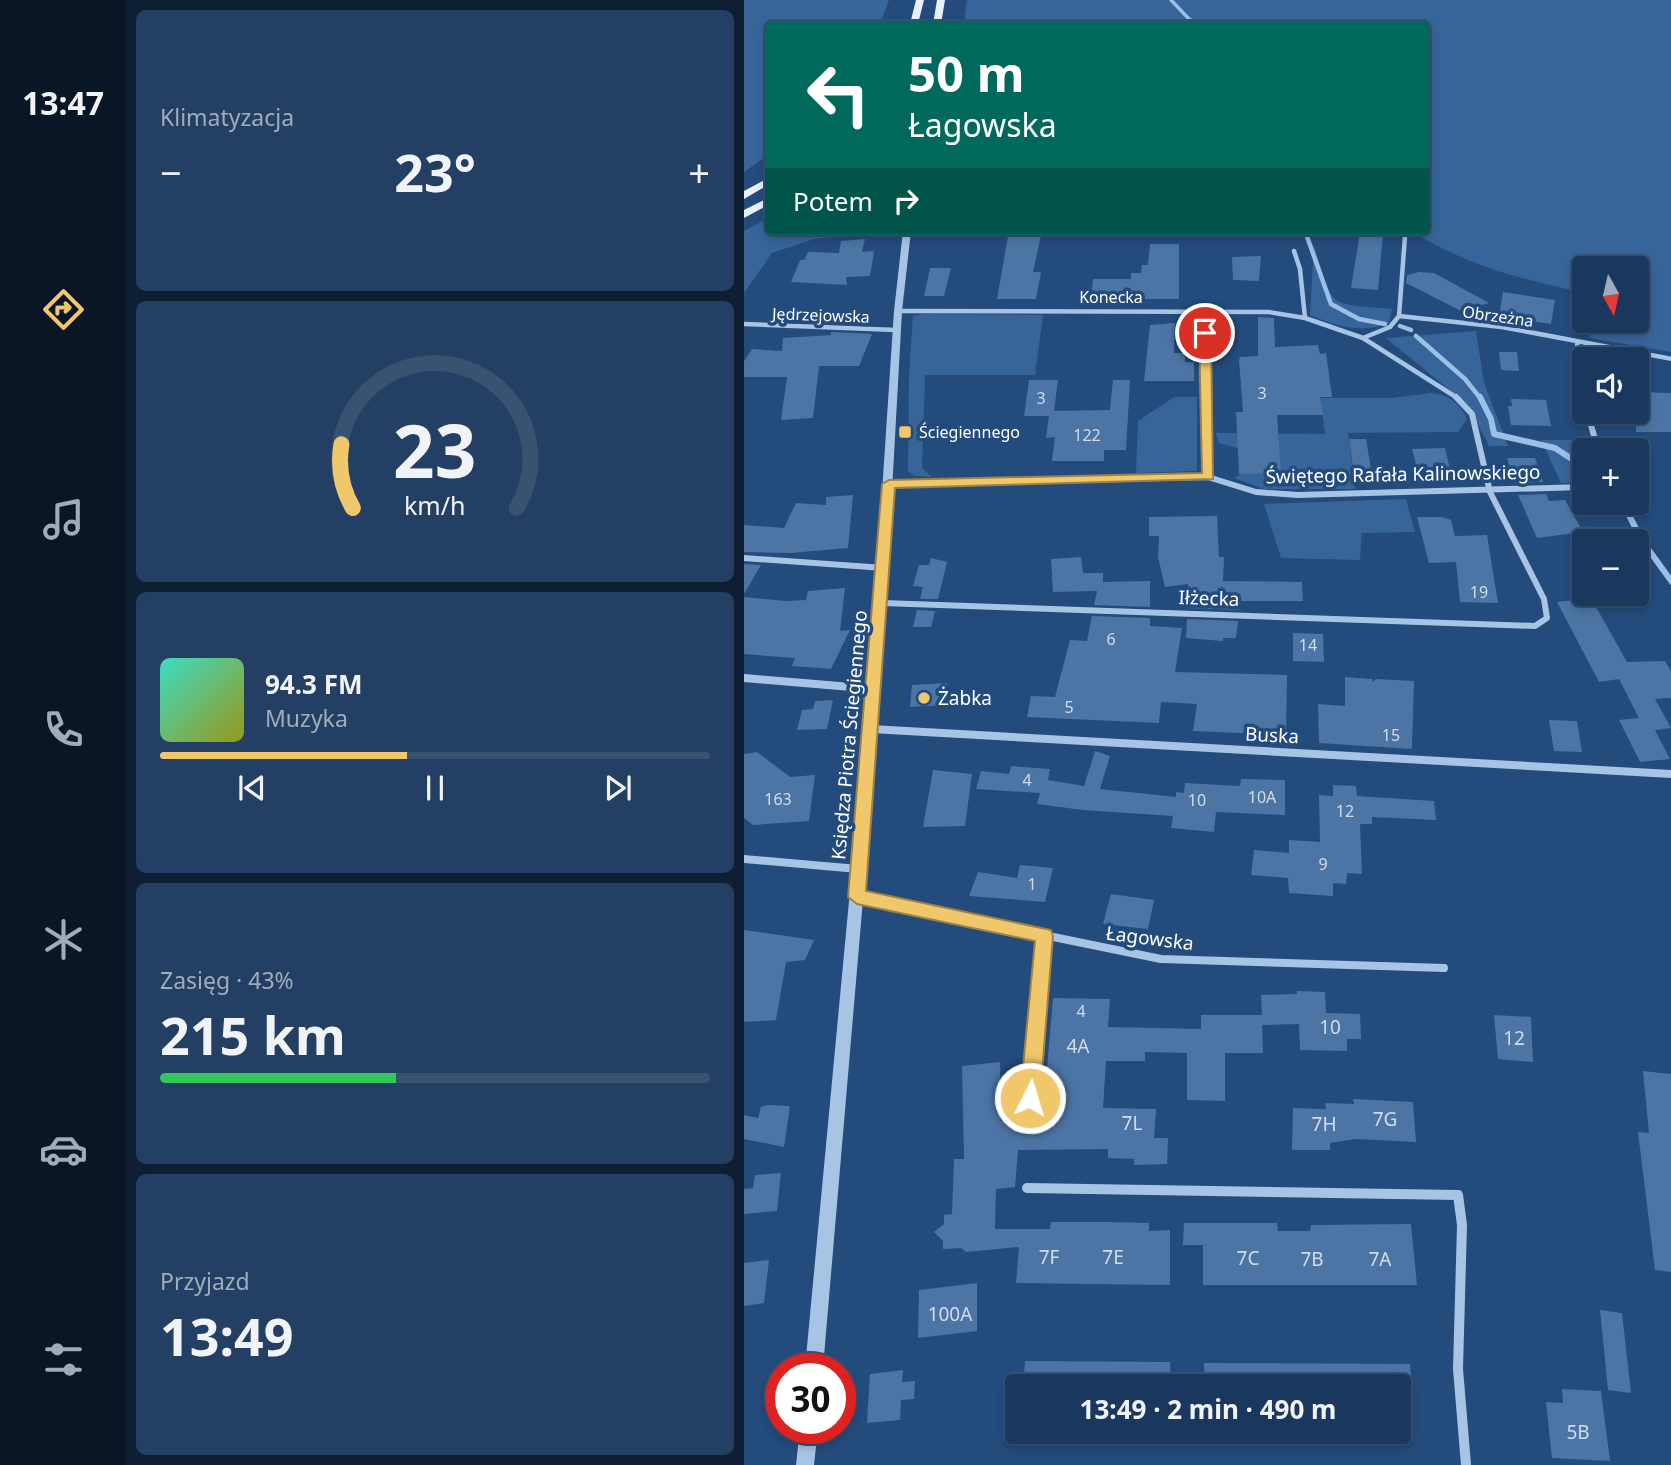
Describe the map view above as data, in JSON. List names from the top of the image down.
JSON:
{
  "streets": {
    "street": [
      "Konecka",
      "Jędrzejowska",
      "Obrzeżna",
      "Świętego Rafała Kalinowskiego",
      "Iłżecka",
      "Księdza Piotra Ściegiennego",
      "Buska",
      "Łagowska"
    ]
  },
  "crossings": [
    ["Konecka", "Świętego Rafała Kalinowskiego"],
    ["Konecka", "Iłżecka"],
    ["Konecka", "Księdza Piotra Ściegiennego"],
    ["Jędrzejowska", "Księdza Piotra Ściegiennego"],
    ["Świętego Rafała Kalinowskiego", "Księdza Piotra Ściegiennego"],
    ["Iłżecka", "Księdza Piotra Ściegiennego"],
    ["Księdza Piotra Ściegiennego", "Buska"],
    ["Księdza Piotra Ściegiennego", "Łagowska"]
  ],
  "places": {
    "transit": ["Ściegiennego"],
    "other": ["Żabka"]
  },
  "house_numbers": [
    "3",
    "3",
    "122",
    "19",
    "6",
    "14",
    "5",
    "15",
    "4",
    "10A",
    "163",
    "10",
    "12",
    "9",
    "1",
    "4",
    "10",
    "12",
    "4A",
    "7G",
    "7L",
    "7H",
    "7F",
    "7E",
    "7C",
    "7B",
    "7A",
    "100A",
    "5B"
  ],
  "north": "bottom",
  "page": {
    "tabs": "13:47",
    "tile": [
      "Klimatyzacja",
      ["Zasięg · 43%", "215 km"],
      ["Przyjazd", "13:49"]
    ],
    "turn": ["50 m", "Łagowska"],
    "heat": ["−", "23°", "+"],
    "then": "Potem",
    "map_buttons": ["+", "−"],
    "song": ["94.3 FM", "Muzyka"],
    "limit": "30",
    "trip": "13:49 · 2 min · 490 m",
    "gauge": ["23", "km/h"]
  }
}
